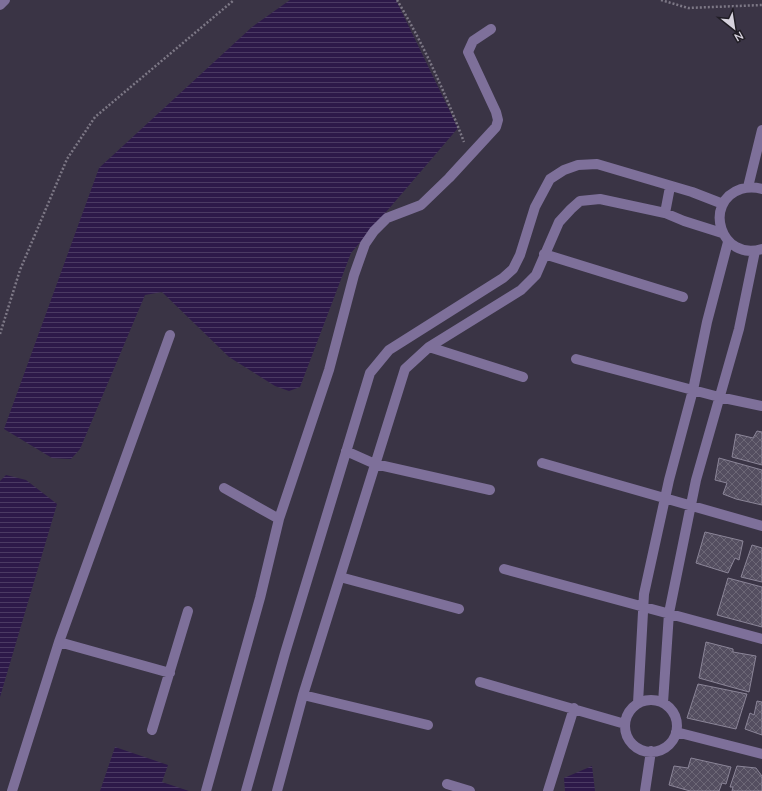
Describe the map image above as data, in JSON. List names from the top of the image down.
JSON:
{
  "north": "bottom right"
}
